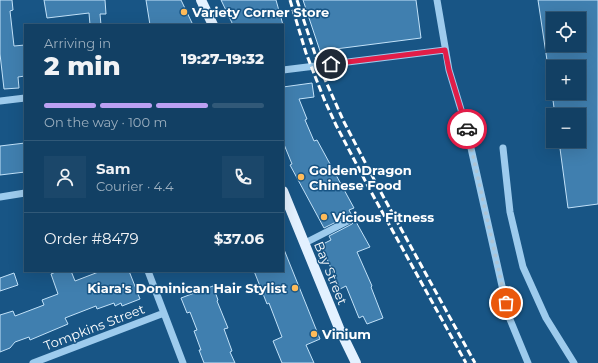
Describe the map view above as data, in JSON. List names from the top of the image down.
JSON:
{
  "streets": {
    "main road": ["Bay Street"],
    "street": ["Tompkins Street"]
  },
  "places": [
    "Variety Corner Store",
    "Golden Dragon Chinese Food",
    "Vicious Fitness",
    "Kiara's Dominican Hair Stylist",
    "Vinium"
  ],
  "page": {
    "map_buttons": ["+", "−"],
    "heading": ["2 min", "Arriving in", "19:27–19:32"],
    "panel": [
      "Sam",
      "Courier · 4.4",
      "Order #8479",
      "$37.06"
    ],
    "bar": "On the way · 100 m"
  }
}
